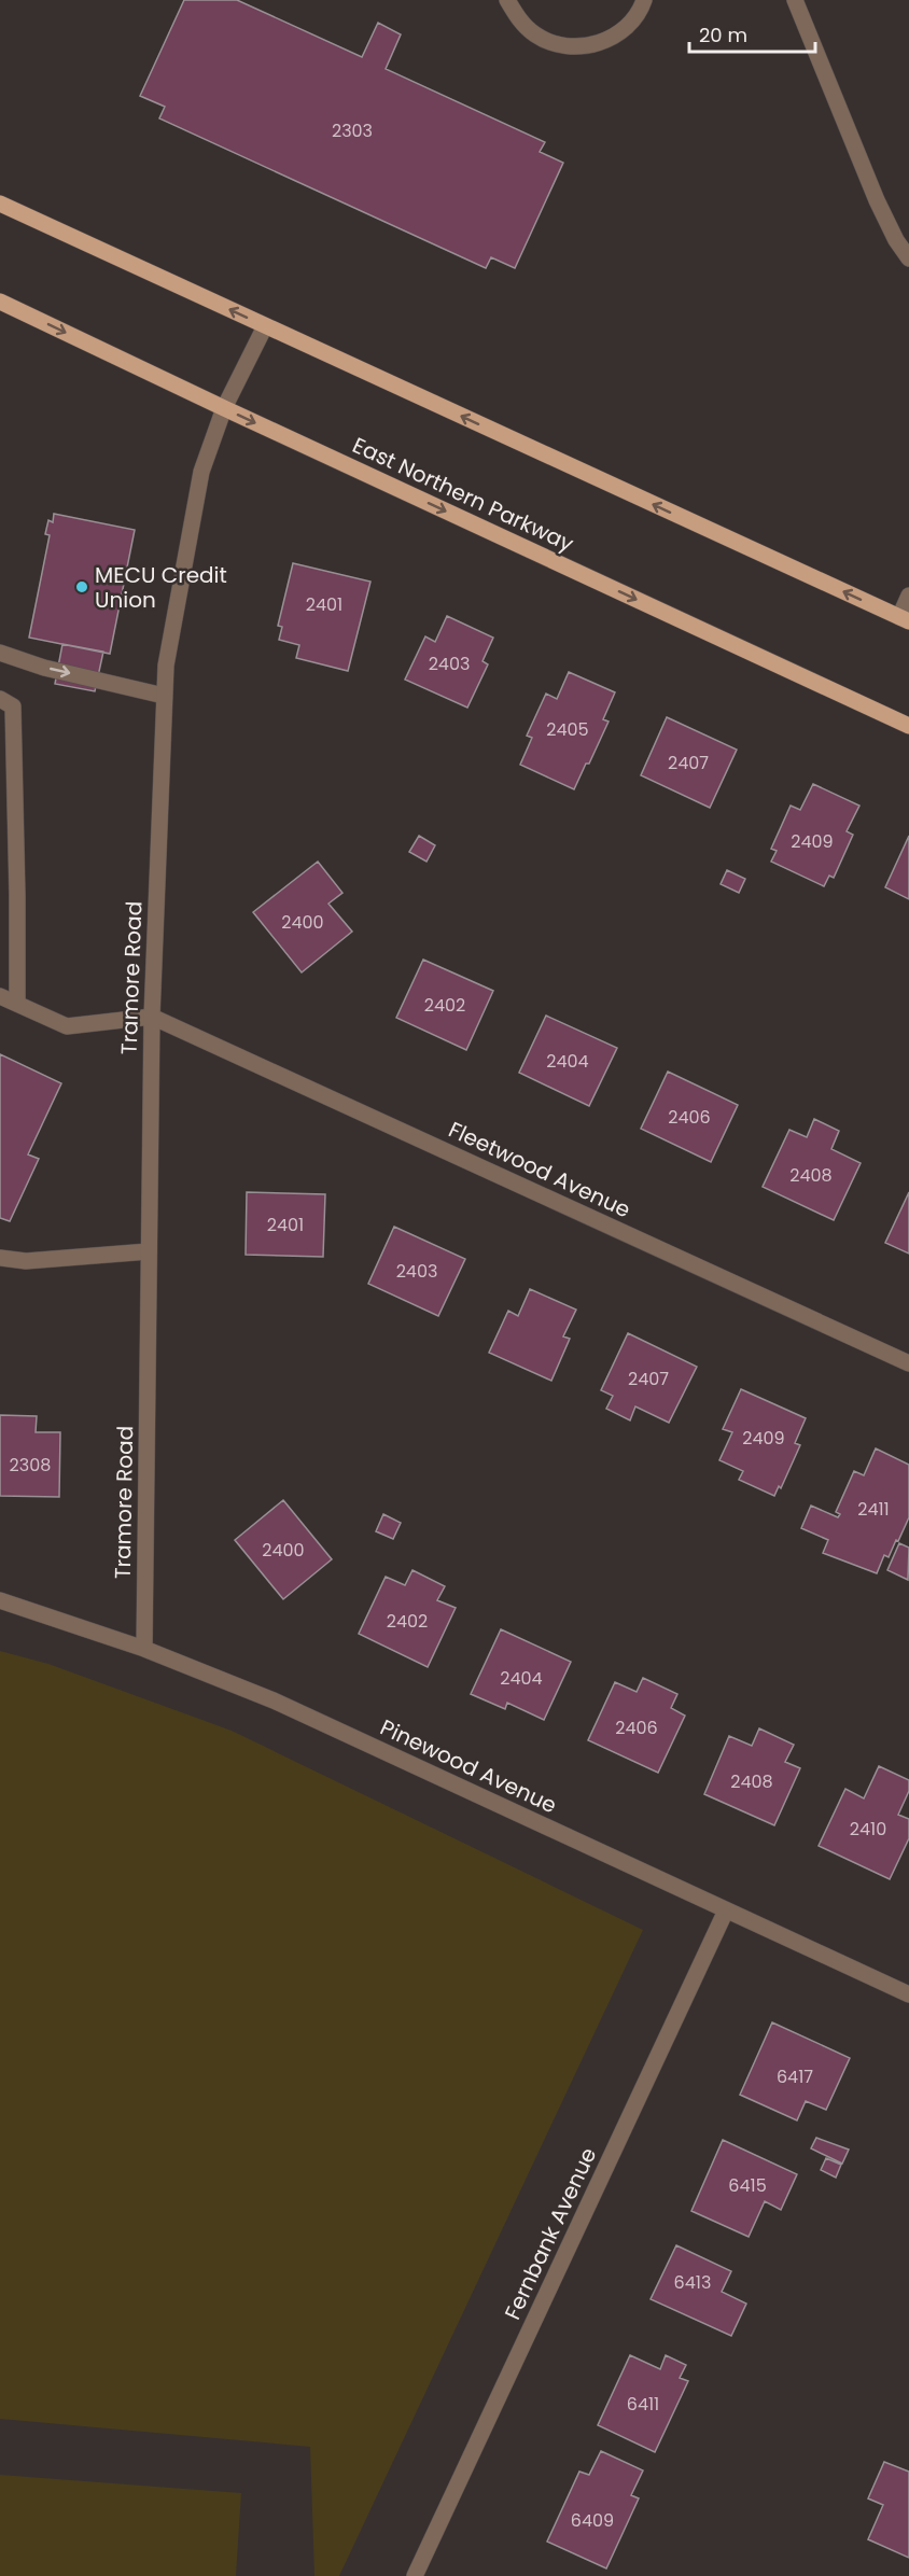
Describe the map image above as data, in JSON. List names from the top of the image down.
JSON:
{
  "streets": {
    "main road": ["East Northern Parkway"],
    "street": [
      "Tramore Road",
      "Fleetwood Avenue",
      "Pinewood Avenue",
      "Fernbank Avenue"
    ]
  },
  "crossings": [
    ["East Northern Parkway", "Tramore Road"],
    ["Tramore Road", "Fleetwood Avenue"],
    ["Tramore Road", "Pinewood Avenue"],
    ["Pinewood Avenue", "Fernbank Avenue"]
  ],
  "places": ["MECU Credit Union"],
  "house_numbers": [
    "2303",
    "2401",
    "2403",
    "2405",
    "2407",
    "2409",
    "2400",
    "2402",
    "2404",
    "2406",
    "2408",
    "2401",
    "2403",
    "2407",
    "2409",
    "2308",
    "2411",
    "2400",
    "2402",
    "2404",
    "2406",
    "2408",
    "2410",
    "6417",
    "6415",
    "6413",
    "6411",
    "6409"
  ],
  "scale_bar": "20 m"
}
